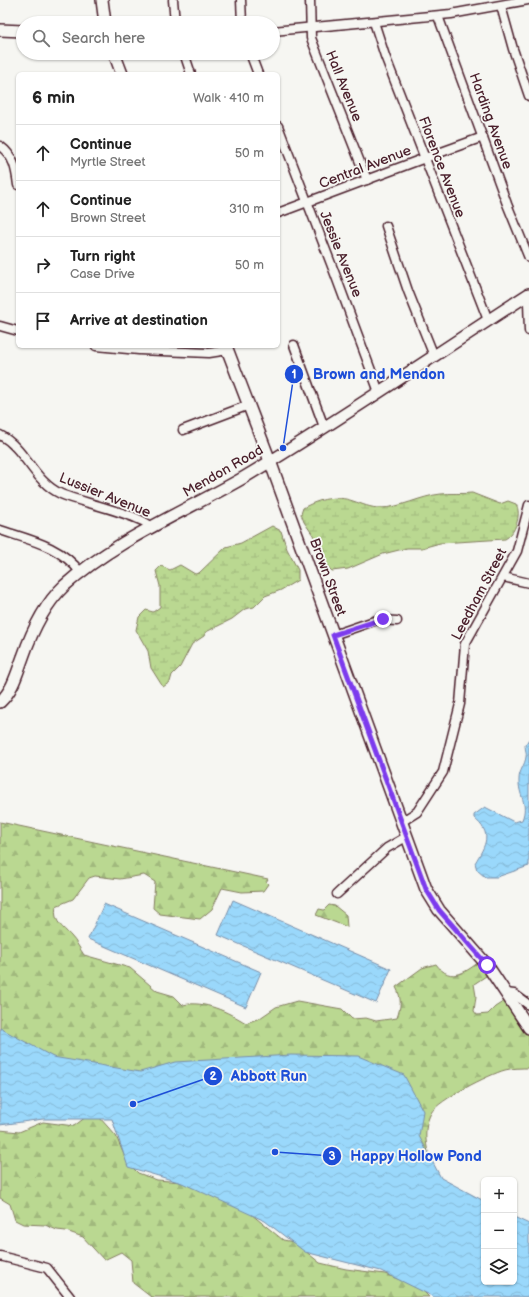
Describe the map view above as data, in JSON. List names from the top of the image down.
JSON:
{
  "streets": {
    "street": [
      "Hall Avenue",
      "Harding Avenue",
      "Central Avenue",
      "Florence Avenue",
      "Jessie Avenue",
      "Mendon Road",
      "Lussier Avenue",
      "Brown Street",
      "Leedham Street"
    ]
  },
  "crossings": [
    ["Hall Avenue", "Central Avenue"],
    ["Harding Avenue", "Central Avenue"],
    ["Central Avenue", "Florence Avenue"],
    ["Central Avenue", "Jessie Avenue"],
    ["Florence Avenue", "Mendon Road"],
    ["Jessie Avenue", "Mendon Road"],
    ["Mendon Road", "Lussier Avenue"],
    ["Mendon Road", "Brown Street"],
    ["Brown Street", "Leedham Street"]
  ],
  "places": ["Brown and Mendon", "Abbott Run", "Happy Hollow Pond"],
  "page": {
    "search": "Search here",
    "heading": ["6 min", "Walk · 410 m"],
    "list": [
      ["Continue", "Myrtle Street", "50 m"],
      ["Continue", "Brown Street", "310 m"],
      ["Turn right", "Case Drive", "50 m"],
      "Arrive at destination"
    ],
    "map_buttons": ["+", "−"]
  }
}
